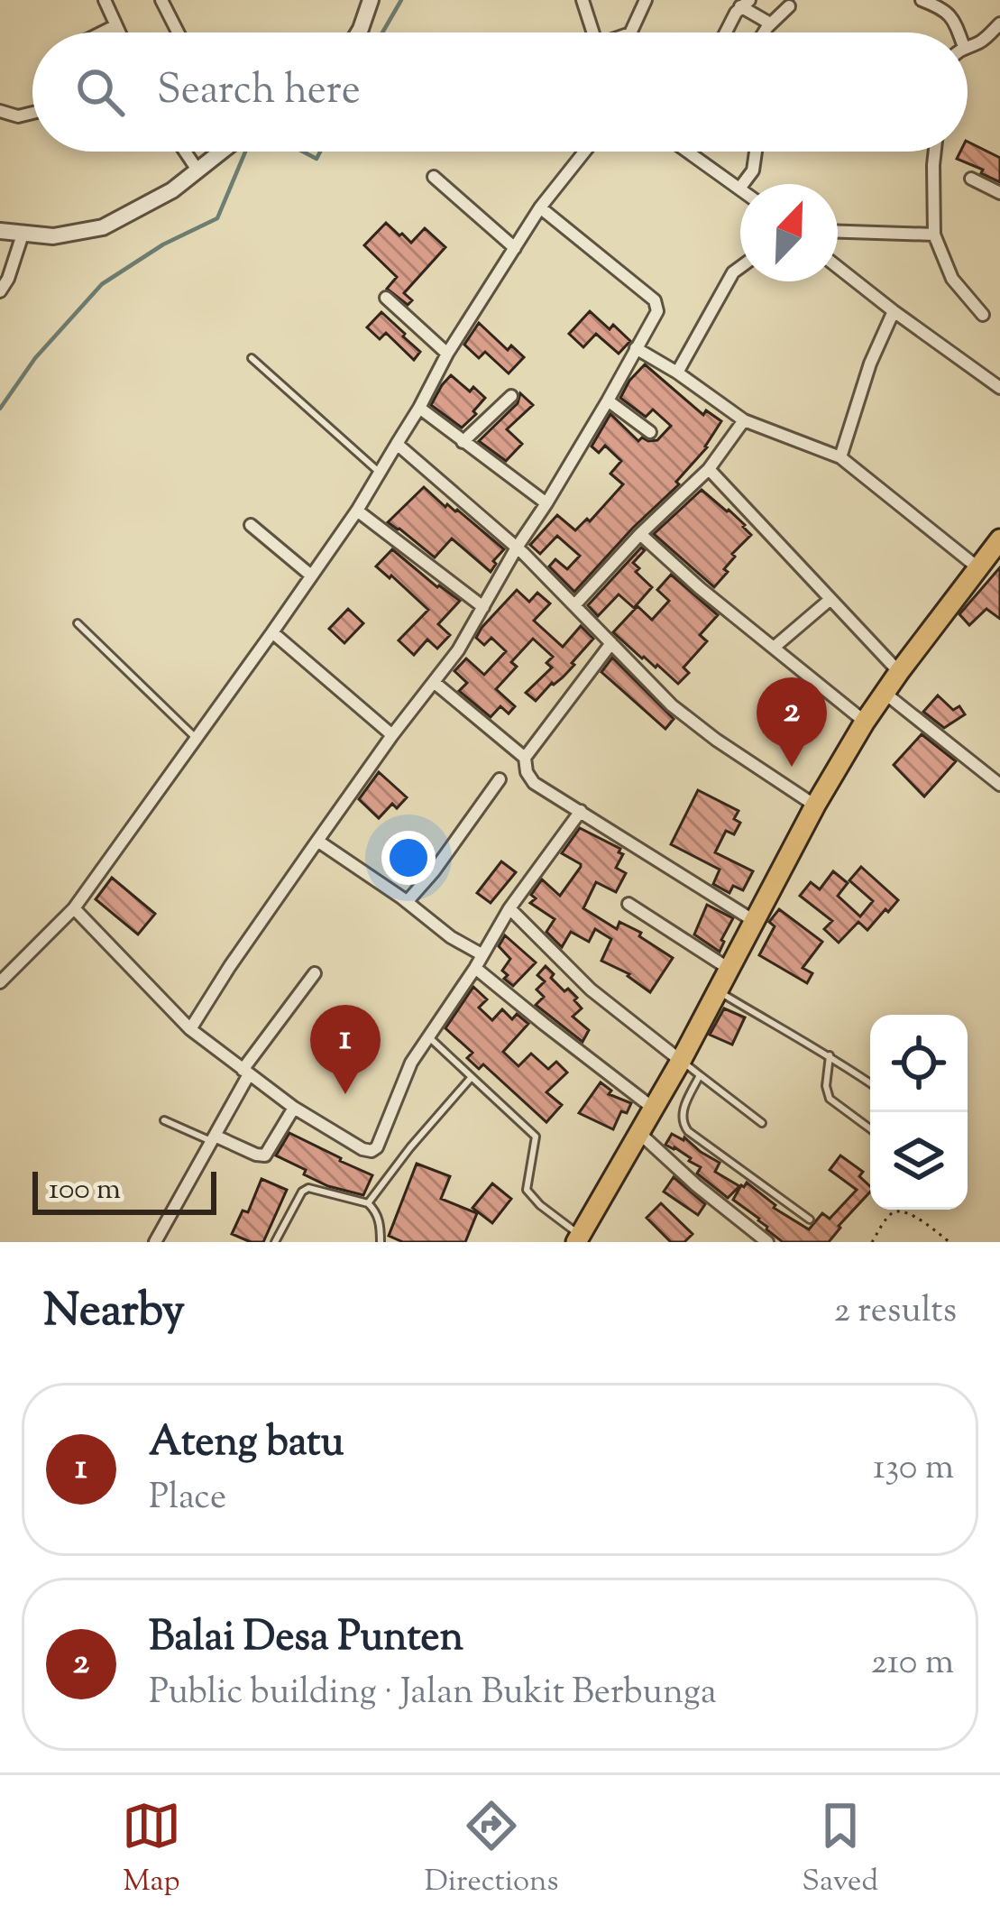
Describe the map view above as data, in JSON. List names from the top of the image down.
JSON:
{
  "scale_bar": "100 m",
  "north": "top right",
  "page": {
    "search": "Search here",
    "pins": ["2", "1"],
    "scale": "100 m",
    "heading": ["Nearby", "2 results"],
    "list": [
      {
        "mark": "1",
        "name": "Ateng batu",
        "note": "Place",
        "value": "130 m"
      },
      {
        "mark": "2",
        "name": "Balai Desa Punten",
        "note": "Public building · Jalan Bukit Berbunga",
        "value": "210 m"
      }
    ],
    "nav": ["Map", "Directions", "Saved"]
  }
}
